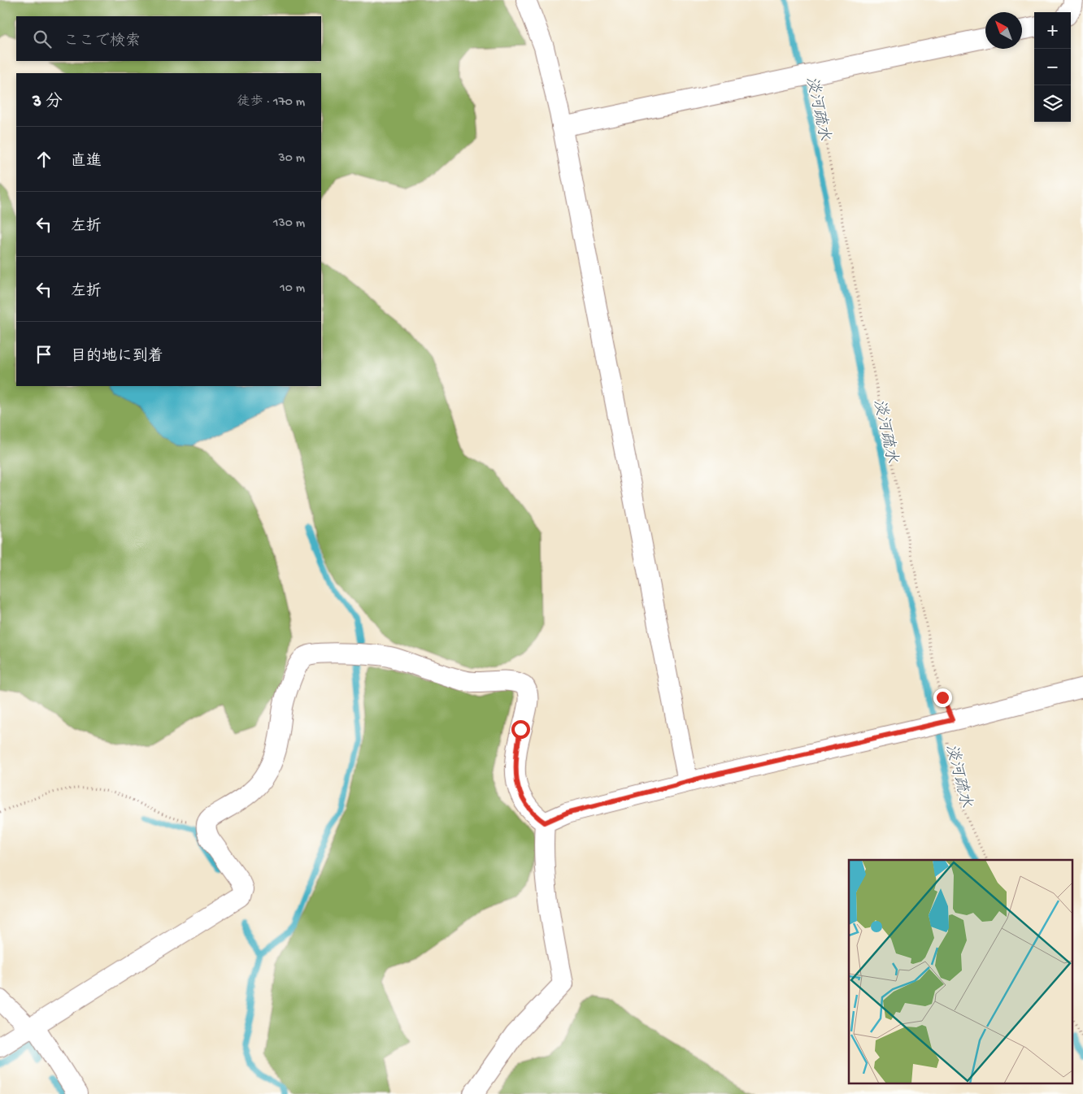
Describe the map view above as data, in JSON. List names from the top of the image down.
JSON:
{
  "water": ["淡河疏水"],
  "north": "top left",
  "page": {
    "map_buttons": ["+", "−"],
    "search": "ここで検索",
    "heading": ["3 分", "徒歩 · 170 m"],
    "list": [
      ["直進", "30 m"],
      ["左折", "130 m"],
      ["左折", "10 m"],
      "目的地に到着"
    ]
  }
}
